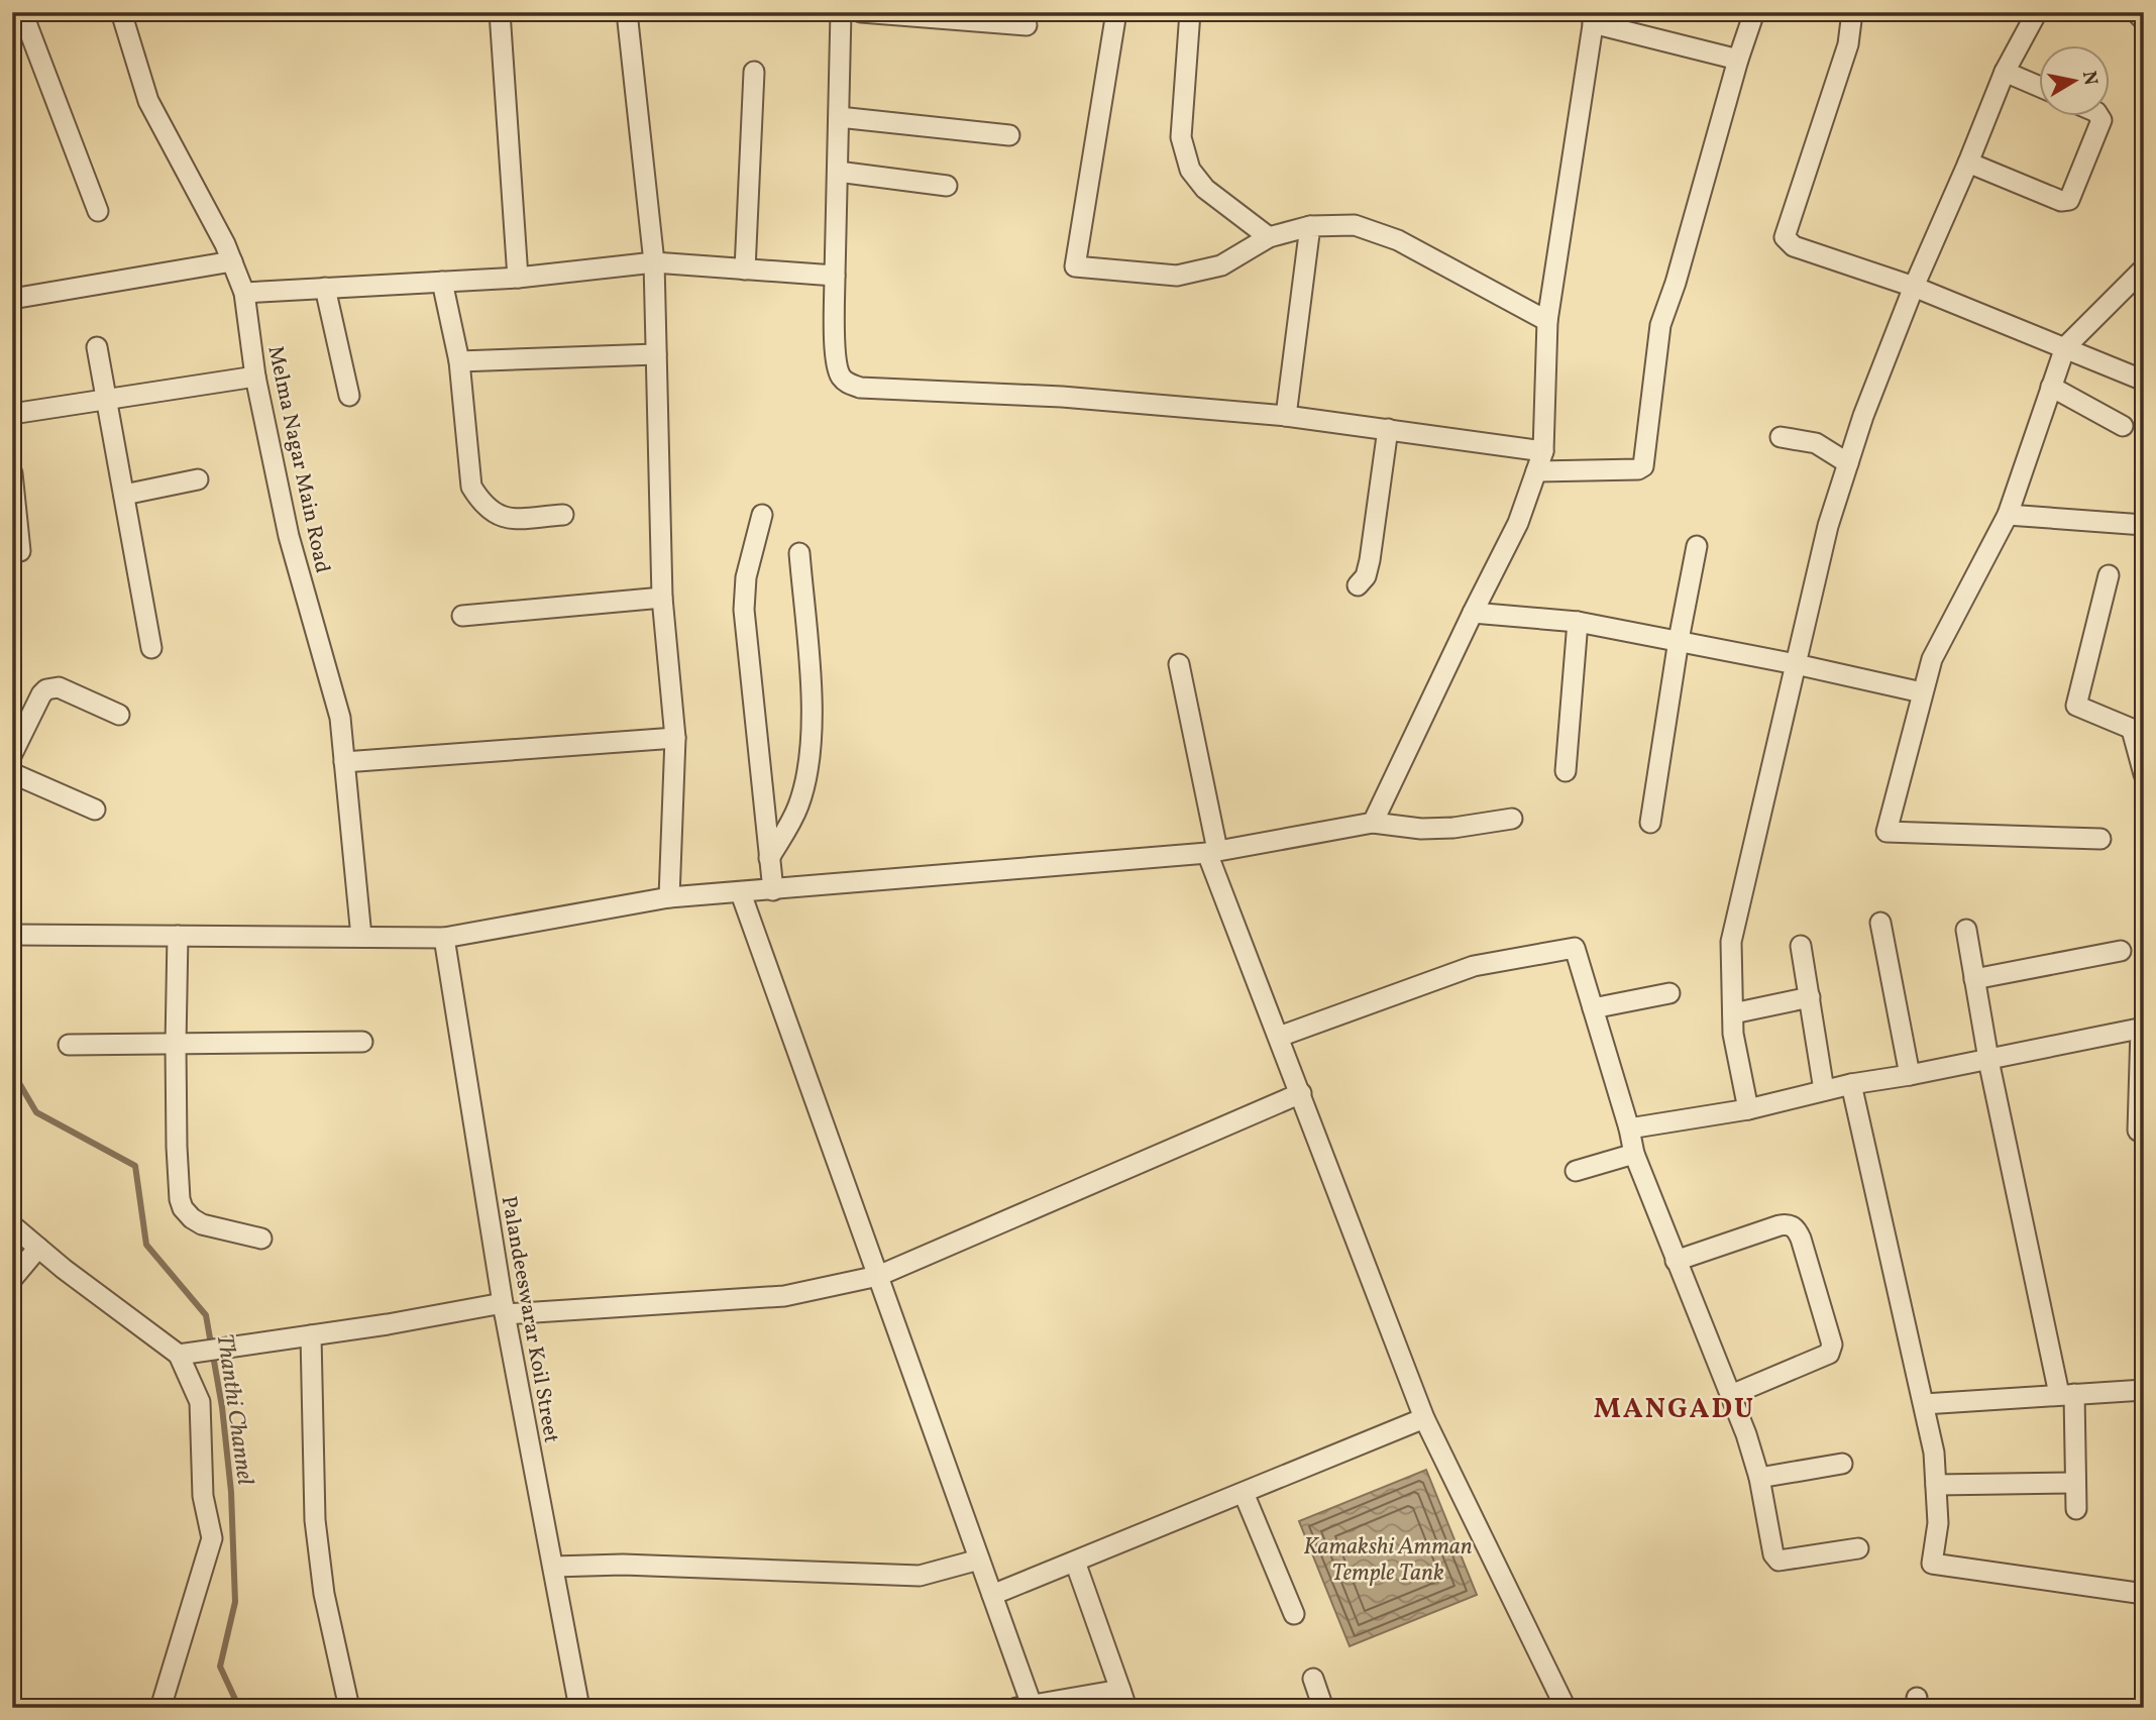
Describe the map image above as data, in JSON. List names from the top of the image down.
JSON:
{
  "streets": {
    "street": ["Melma Nagar Main Road", "Palandeeswarar Koil Street"]
  },
  "districts": ["MANGADU"],
  "water": ["Thanthi Channel", "Kamakshi Amman Temple Tank"],
  "north": "right"
}
